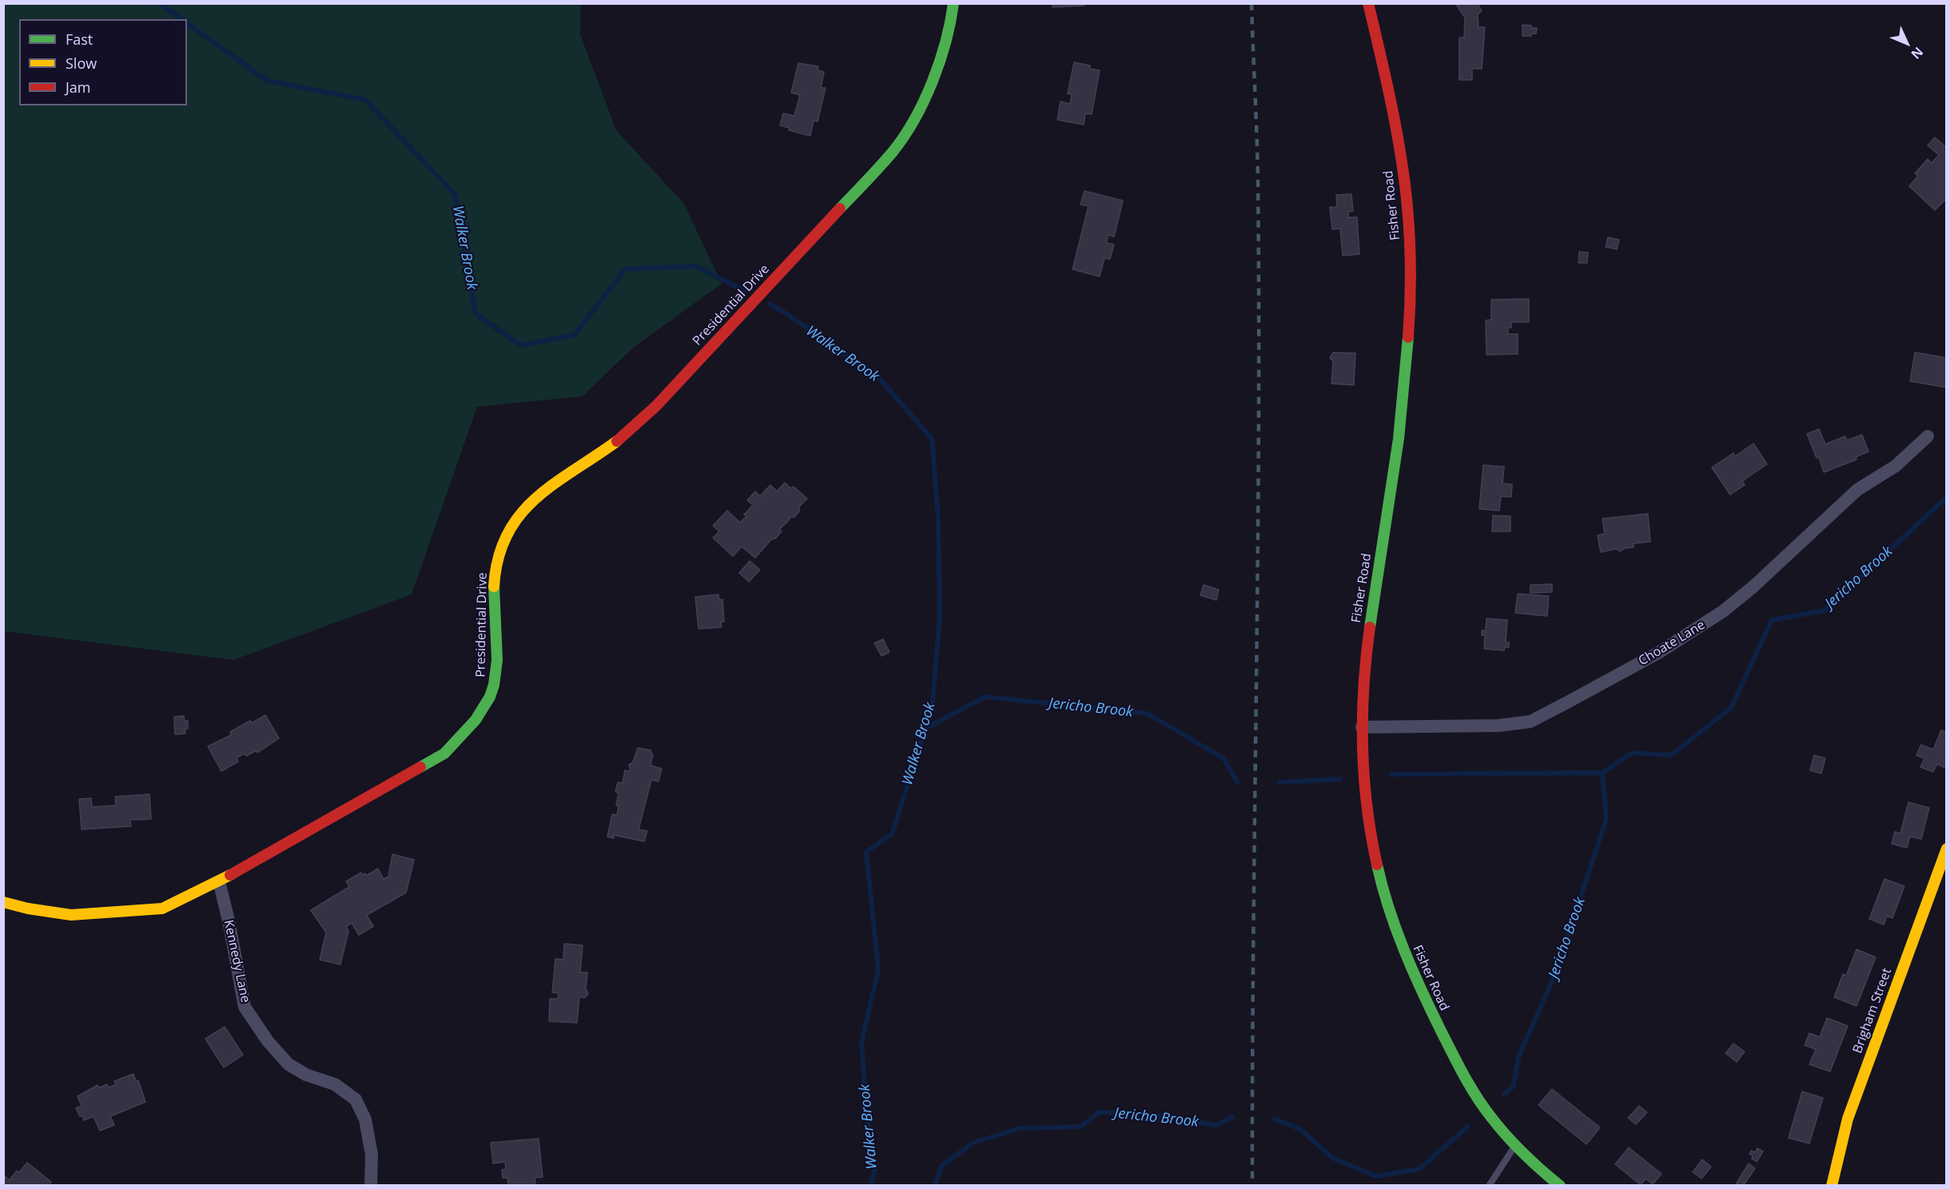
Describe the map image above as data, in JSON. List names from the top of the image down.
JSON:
{
  "streets": {
    "street": [
      "Fisher Road",
      "Presidential Drive",
      "Choate Lane",
      "Kennedy Lane",
      "Brigham Street"
    ]
  },
  "crossings": [
    ["Fisher Road", "Choate Lane"],
    ["Presidential Drive", "Kennedy Lane"]
  ],
  "water": ["Walker Brook", "Jericho Brook"],
  "legend": ["Fast", "Slow", "Jam"],
  "north": "bottom right"
}
